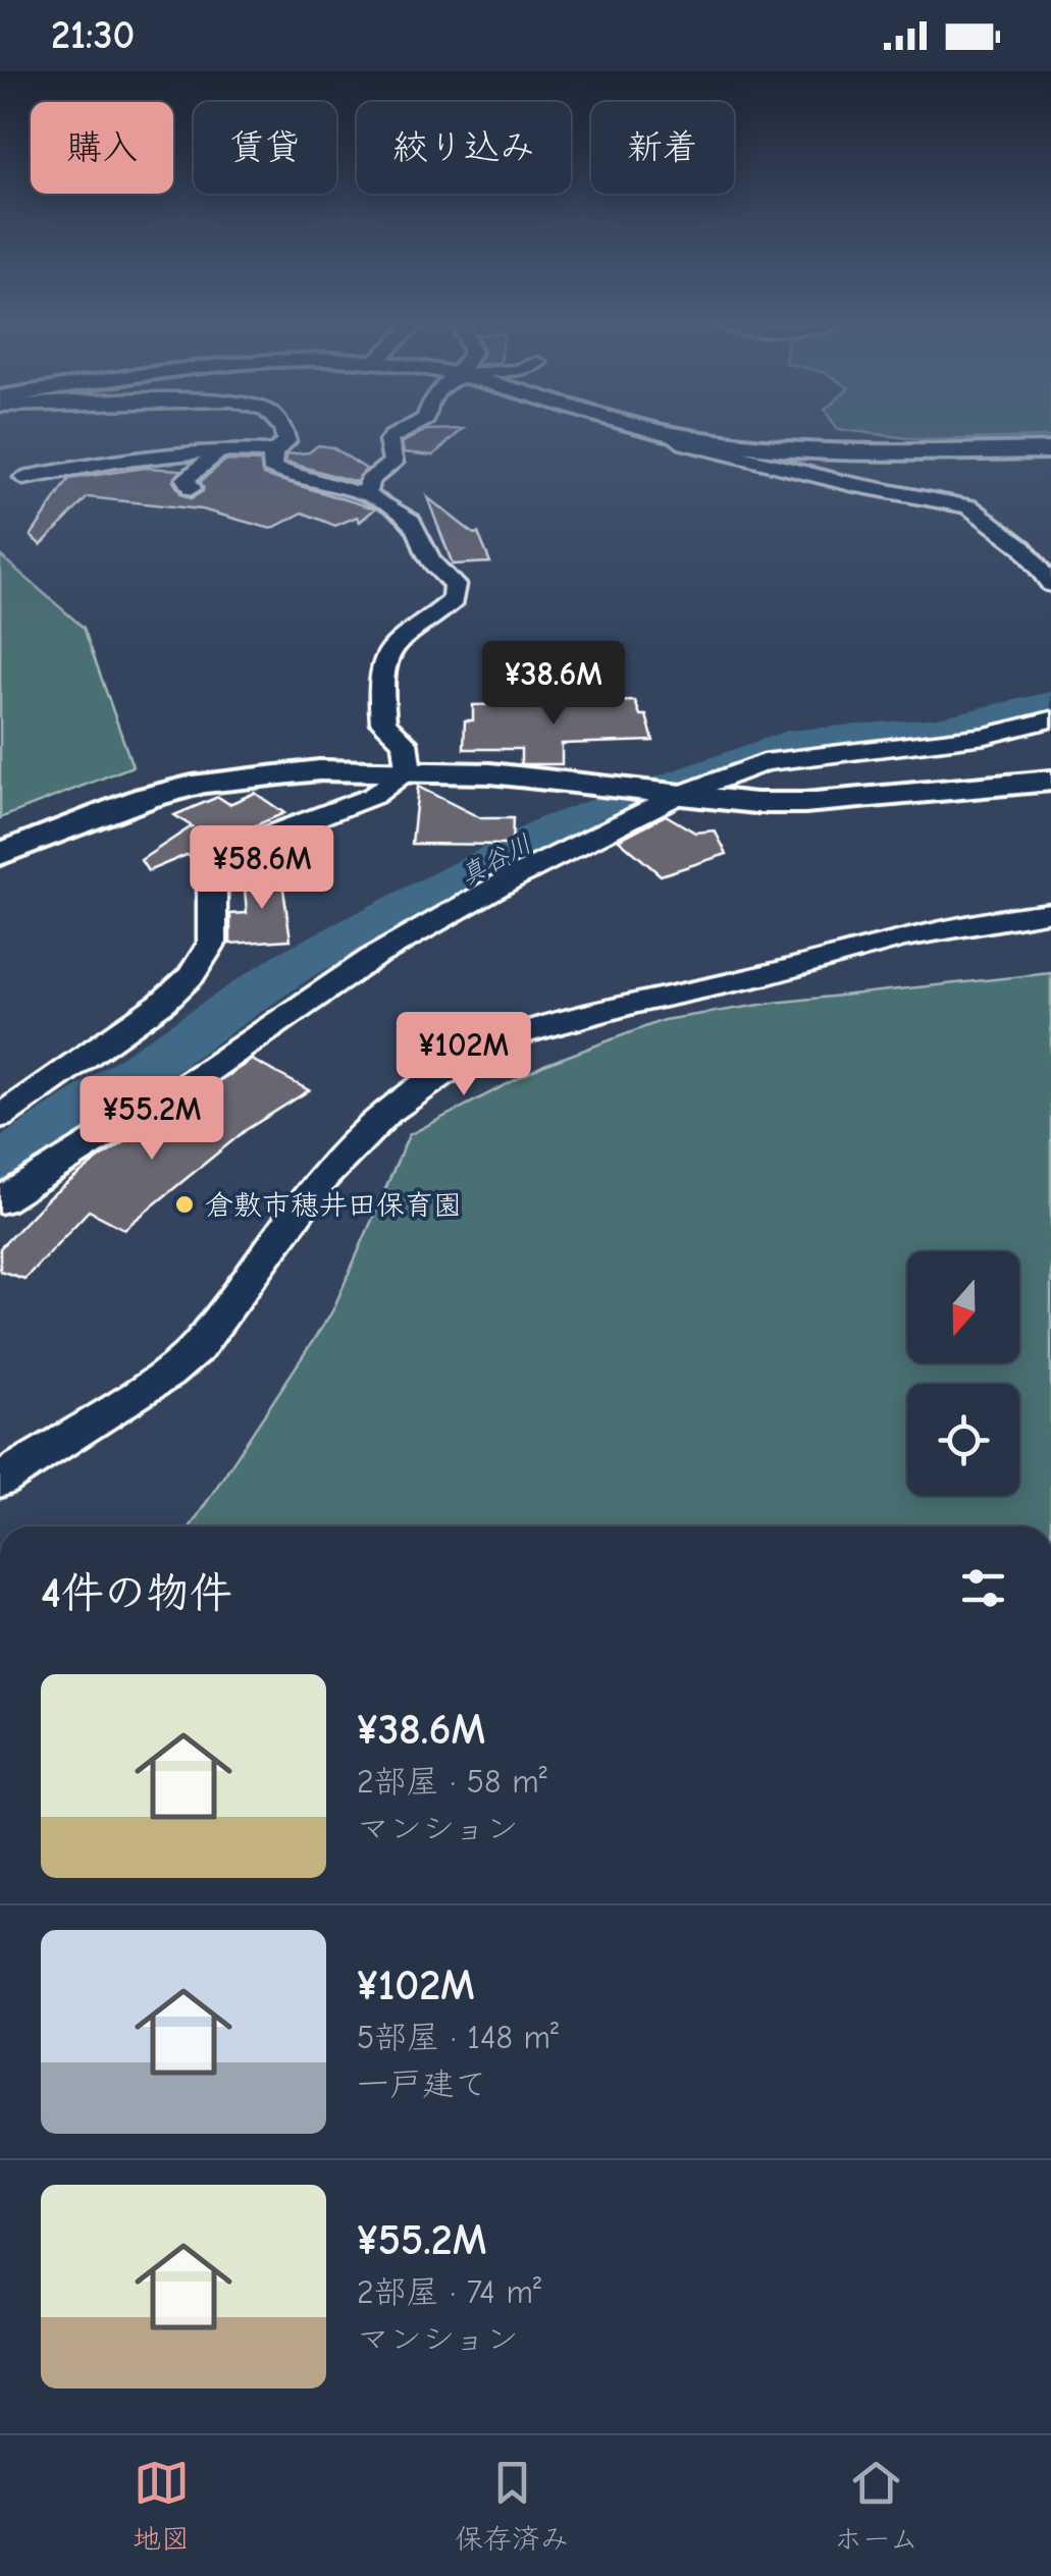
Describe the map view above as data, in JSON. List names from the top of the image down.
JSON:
{
  "water": ["真谷川"],
  "places": ["倉敷市穂井田保育園"],
  "north": "bottom",
  "page": {
    "status": "21:30",
    "chip": [
      "購入",
      "賃貸",
      "絞り込み",
      "新着"
    ],
    "price": [
      "¥38.6M",
      "¥58.6M",
      "¥102M",
      "¥55.2M"
    ],
    "heading": "4件の物件",
    "list": [
      {
        "name": "¥38.6M",
        "note": "2部屋 · 58 m² · マンション"
      },
      {
        "name": "¥102M",
        "note": "5部屋 · 148 m² · 一戸建て"
      },
      {
        "name": "¥55.2M",
        "note": "2部屋 · 74 m² · マンション"
      }
    ],
    "tabs": ["地図", "保存済み", "ホーム"]
  }
}
